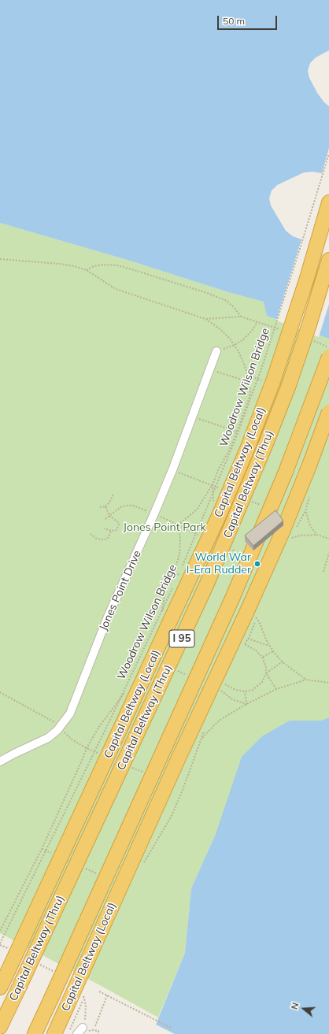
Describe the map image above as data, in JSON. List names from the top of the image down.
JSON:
{
  "streets": {
    "highway": ["Capital Beltway (Local)", "Capital Beltway (Thru)", "I 95"],
    "street": ["Jones Point Drive"],
    "path": ["Woodrow Wilson Bridge"]
  },
  "parks": ["Jones Point Park"],
  "places": ["World War I-Era Rudder"],
  "scale_bar": "50 m",
  "north": "left"
}
